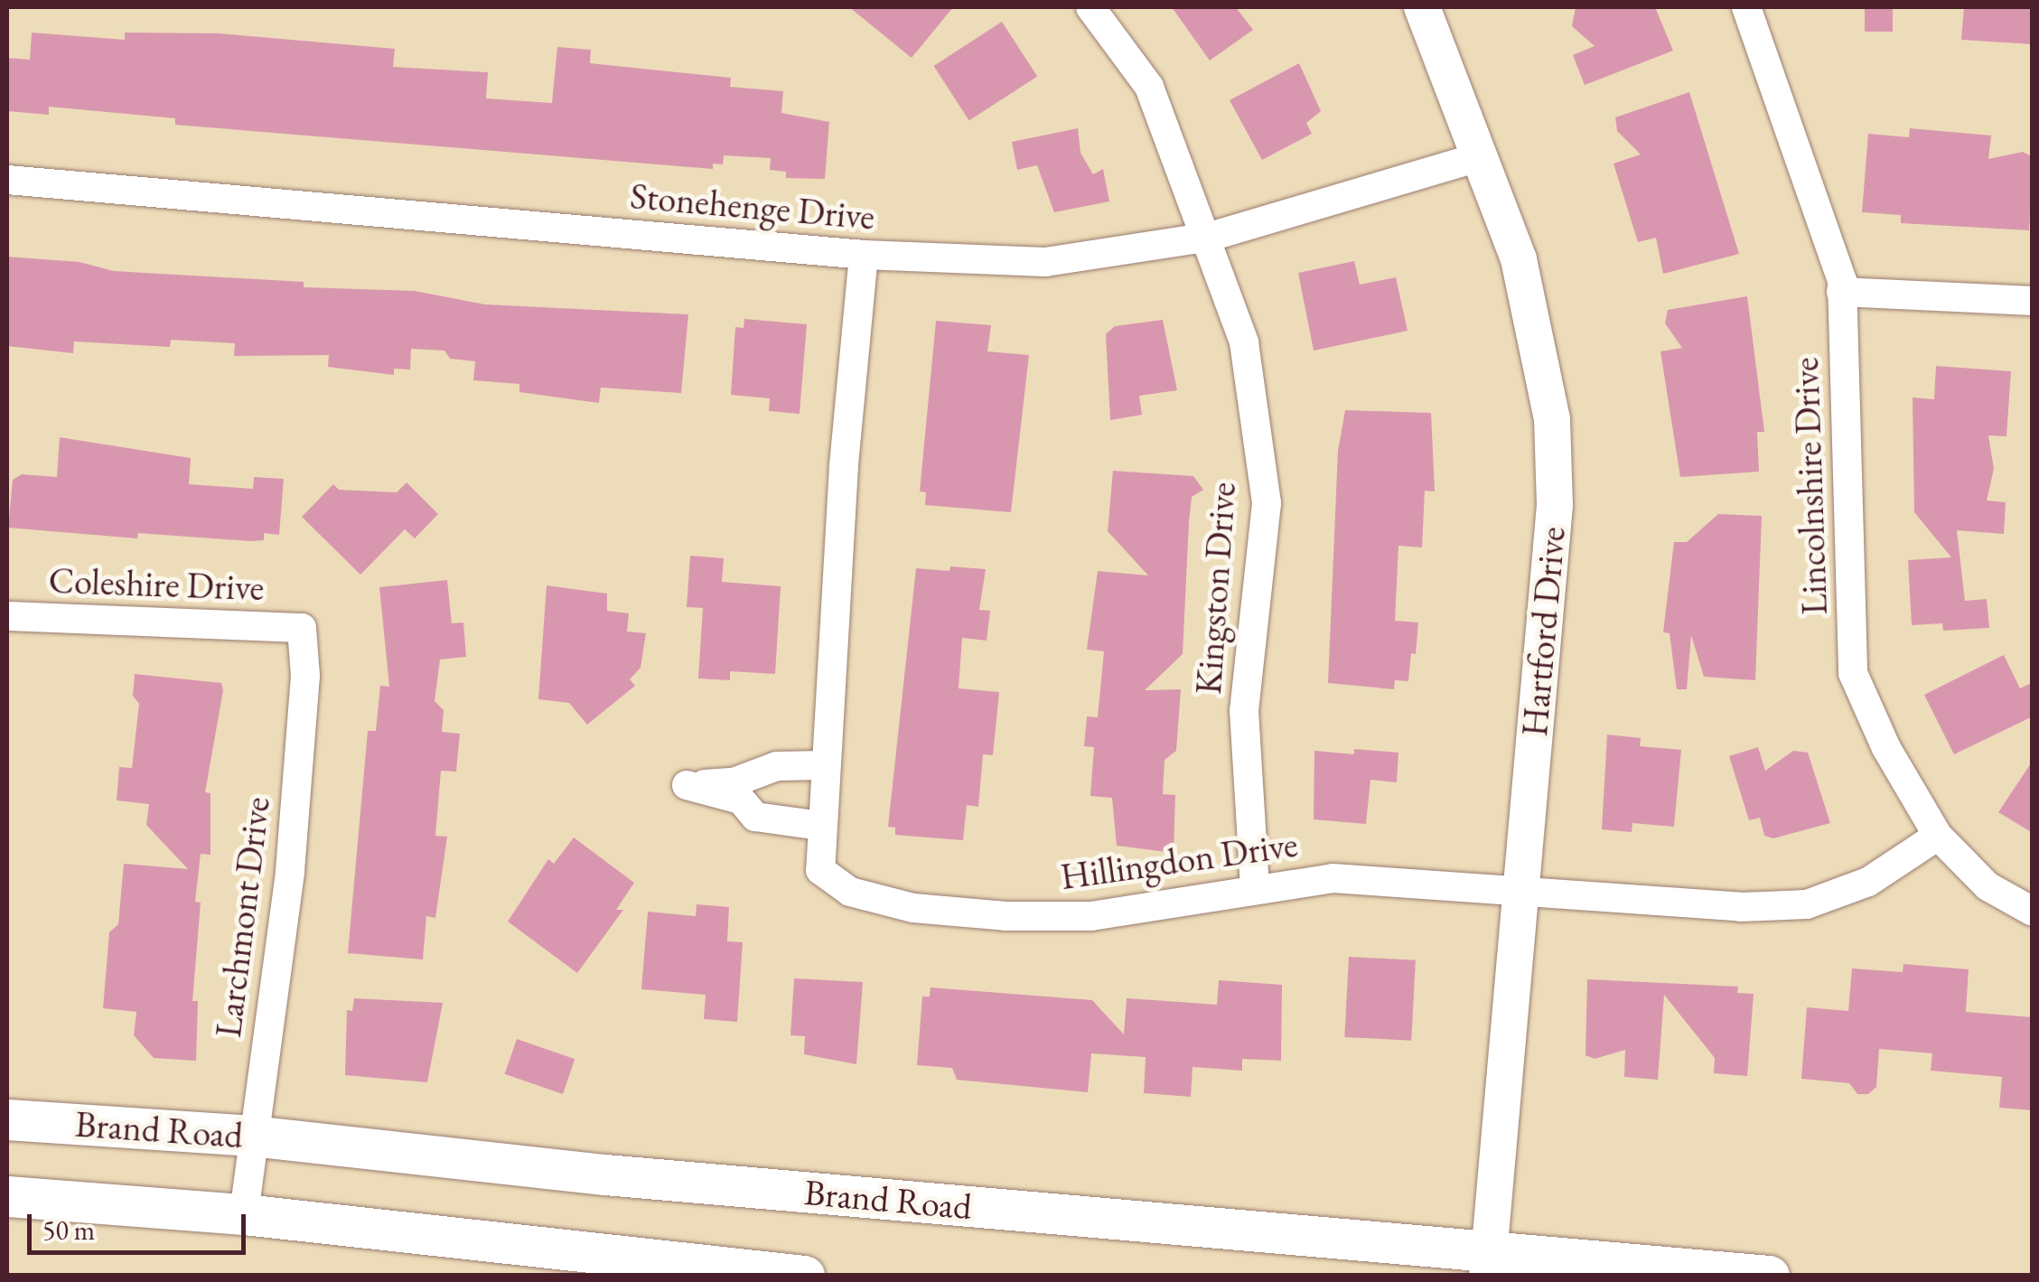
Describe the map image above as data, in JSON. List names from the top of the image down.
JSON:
{
  "streets": {
    "main road": ["Brand Road"],
    "street": [
      "Stonehenge Drive",
      "Lincolnshire Drive",
      "Coleshire Drive",
      "Kingston Drive",
      "Hartford Drive",
      "Hillingdon Drive",
      "Larchmont Drive"
    ]
  },
  "crossings": [
    ["Stonehenge Drive", "Kingston Drive"],
    ["Stonehenge Drive", "Hartford Drive"],
    ["Stonehenge Drive", "Hillingdon Drive"],
    ["Lincolnshire Drive", "Hillingdon Drive"],
    ["Coleshire Drive", "Larchmont Drive"],
    ["Kingston Drive", "Hillingdon Drive"],
    ["Hartford Drive", "Hillingdon Drive"],
    ["Hartford Drive", "Brand Road"],
    ["Larchmont Drive", "Brand Road"]
  ],
  "scale_bar": "50 m"
}
